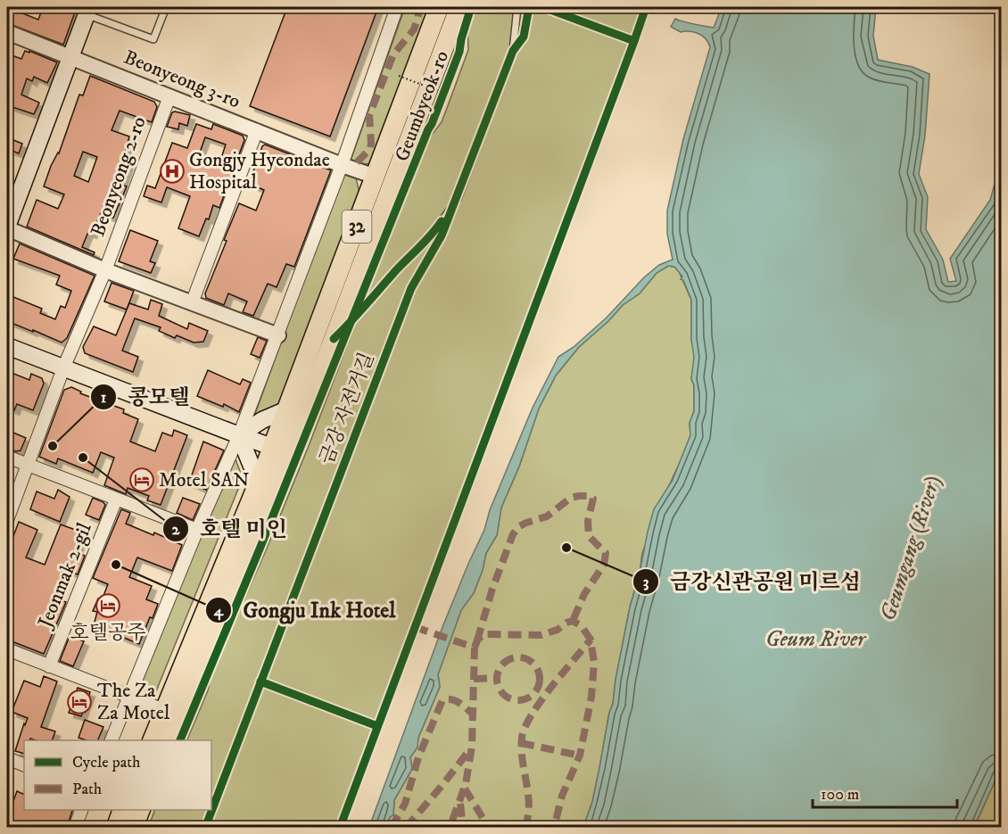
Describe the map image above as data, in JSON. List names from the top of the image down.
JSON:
{
  "streets": {
    "main road": ["Geumbyeok-ro", "32"],
    "street": ["Beonyeong 3-ro", "Beonyeong 2-ro", "Jeonmak 2-gil"],
    "cycle path": ["금강 자전거길"]
  },
  "crossings": [
    ["Beonyeong 3-ro", "Geumbyeok-ro"],
    ["Beonyeong 3-ro", "Beonyeong 2-ro"]
  ],
  "water": ["Geumgang (River)", "Geum River"],
  "places": {
    "hospital": ["Gongjy Hyeondae Hospital"],
    "other": [
      "콩모텔",
      "호텔 미인",
      "금강신관공원 미르섬",
      "Gongju Ink Hotel"
    ],
    "hotel": ["Motel SAN", "호텔공주", "The Za Za Motel"]
  },
  "legend": ["Cycle path", "Path"],
  "scale_bar": "100 m"
}
